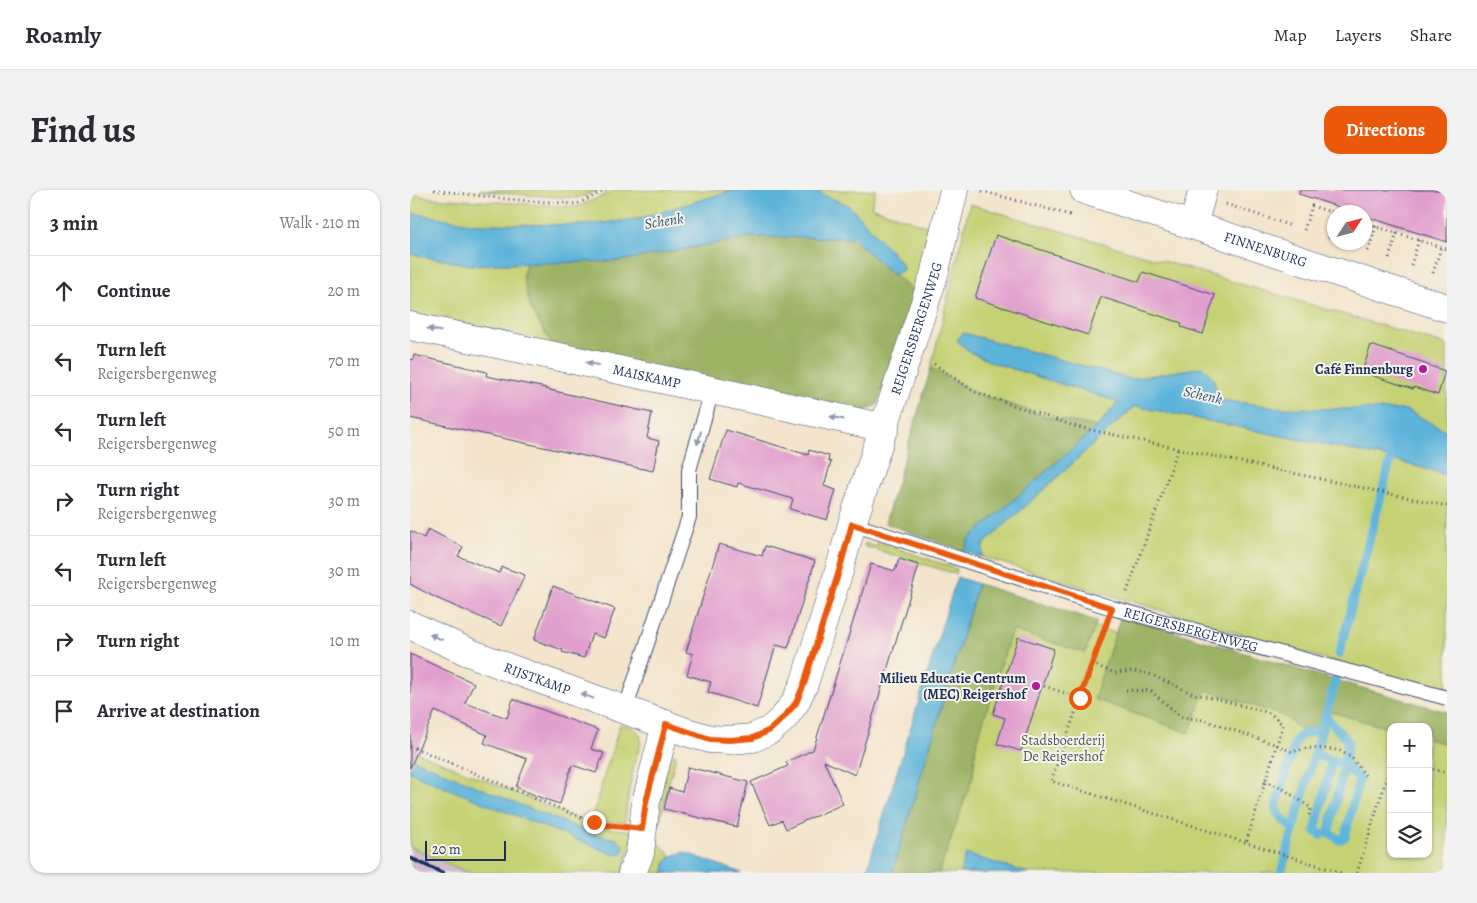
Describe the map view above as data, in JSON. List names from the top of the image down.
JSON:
{
  "streets": {
    "street": [
      "FINNENBURG",
      "REIGERSBERGENWEG",
      "MAISKAMP",
      "RIJSTKAMP"
    ]
  },
  "crossings": [
    ["REIGERSBERGENWEG", "MAISKAMP"],
    ["REIGERSBERGENWEG", "RIJSTKAMP"]
  ],
  "one_way": ["MAISKAMP", "RIJSTKAMP"],
  "water": ["Schenk"],
  "parks": ["Stadsboerderij De Reigershof"],
  "places": ["Café Finnenburg", "Milieu Educatie Centrum (MEC) Reigershof"],
  "scale_bar": "20 m",
  "north": "top right",
  "page": {
    "header": "Roamly",
    "nav": ["Map", "Layers", "Share"],
    "title": "Find us",
    "buttons": "Directions",
    "heading": ["3 min", "Walk · 210 m"],
    "list": [
      ["Continue", "20 m"],
      ["Turn left", "Reigersbergenweg", "70 m"],
      ["Turn left", "Reigersbergenweg", "50 m"],
      ["Turn right", "Reigersbergenweg", "30 m"],
      ["Turn left", "Reigersbergenweg", "30 m"],
      ["Turn right", "10 m"],
      "Arrive at destination"
    ],
    "map_buttons": ["+", "−"],
    "scale": "20 m"
  }
}
